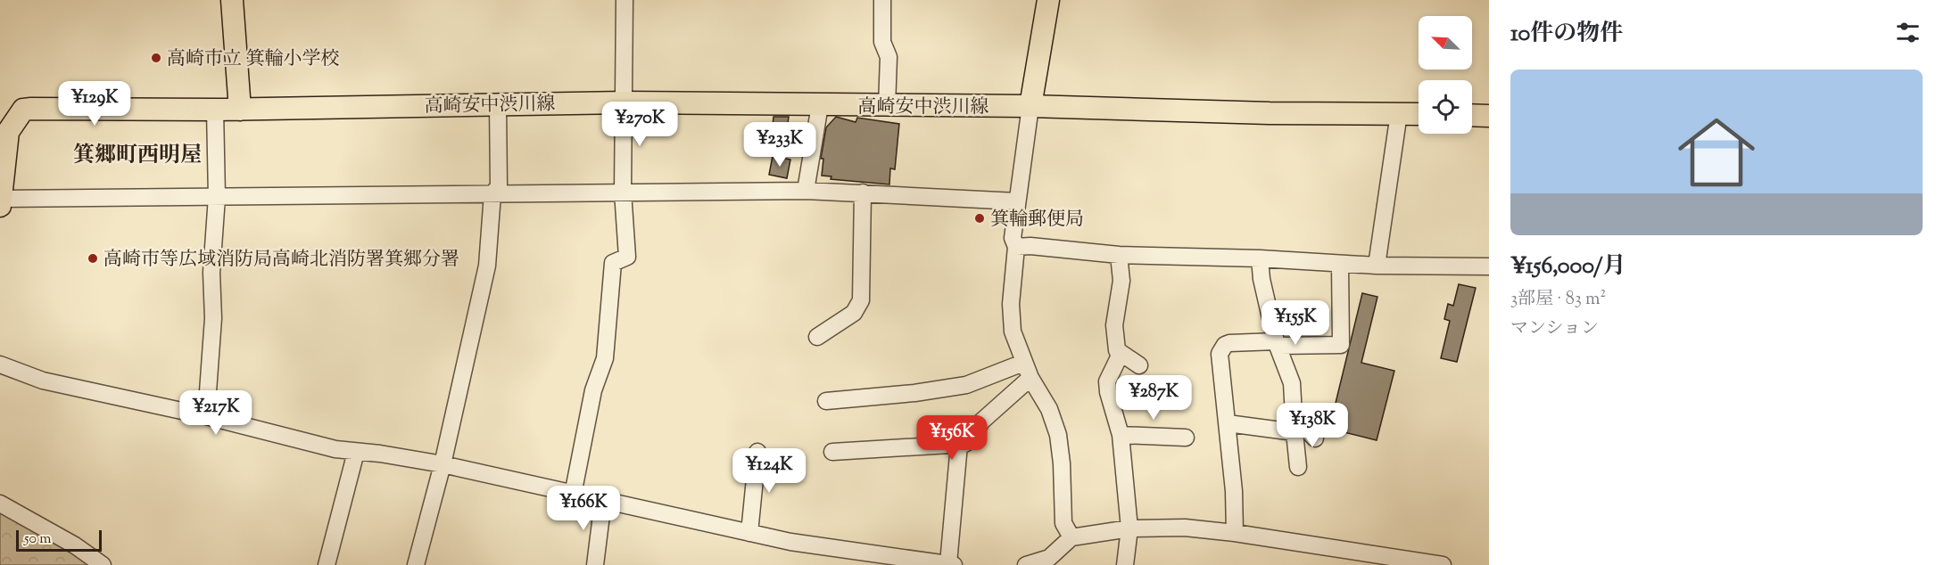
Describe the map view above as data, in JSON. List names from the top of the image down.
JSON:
{
  "streets": {
    "main road": ["高崎安中渋川線"]
  },
  "districts": ["箕郷町西明屋"],
  "places": ["高崎市立 箕輪小学校", "箕輪郵便局", "高崎市等広域消防局高崎北消防署箕郷分署"],
  "scale_bar": "50 m",
  "north": "top left",
  "page": {
    "heading": "10件の物件",
    "list": [
      {
        "name": "¥156,000/月",
        "note": "3部屋 · 83 m² · マンション"
      }
    ],
    "price": [
      "¥129K",
      "¥270K",
      "¥233K",
      "¥155K",
      "¥287K",
      "¥217K",
      "¥138K",
      "¥156K",
      "¥124K",
      "¥166K"
    ],
    "scale": "50 m"
  }
}
